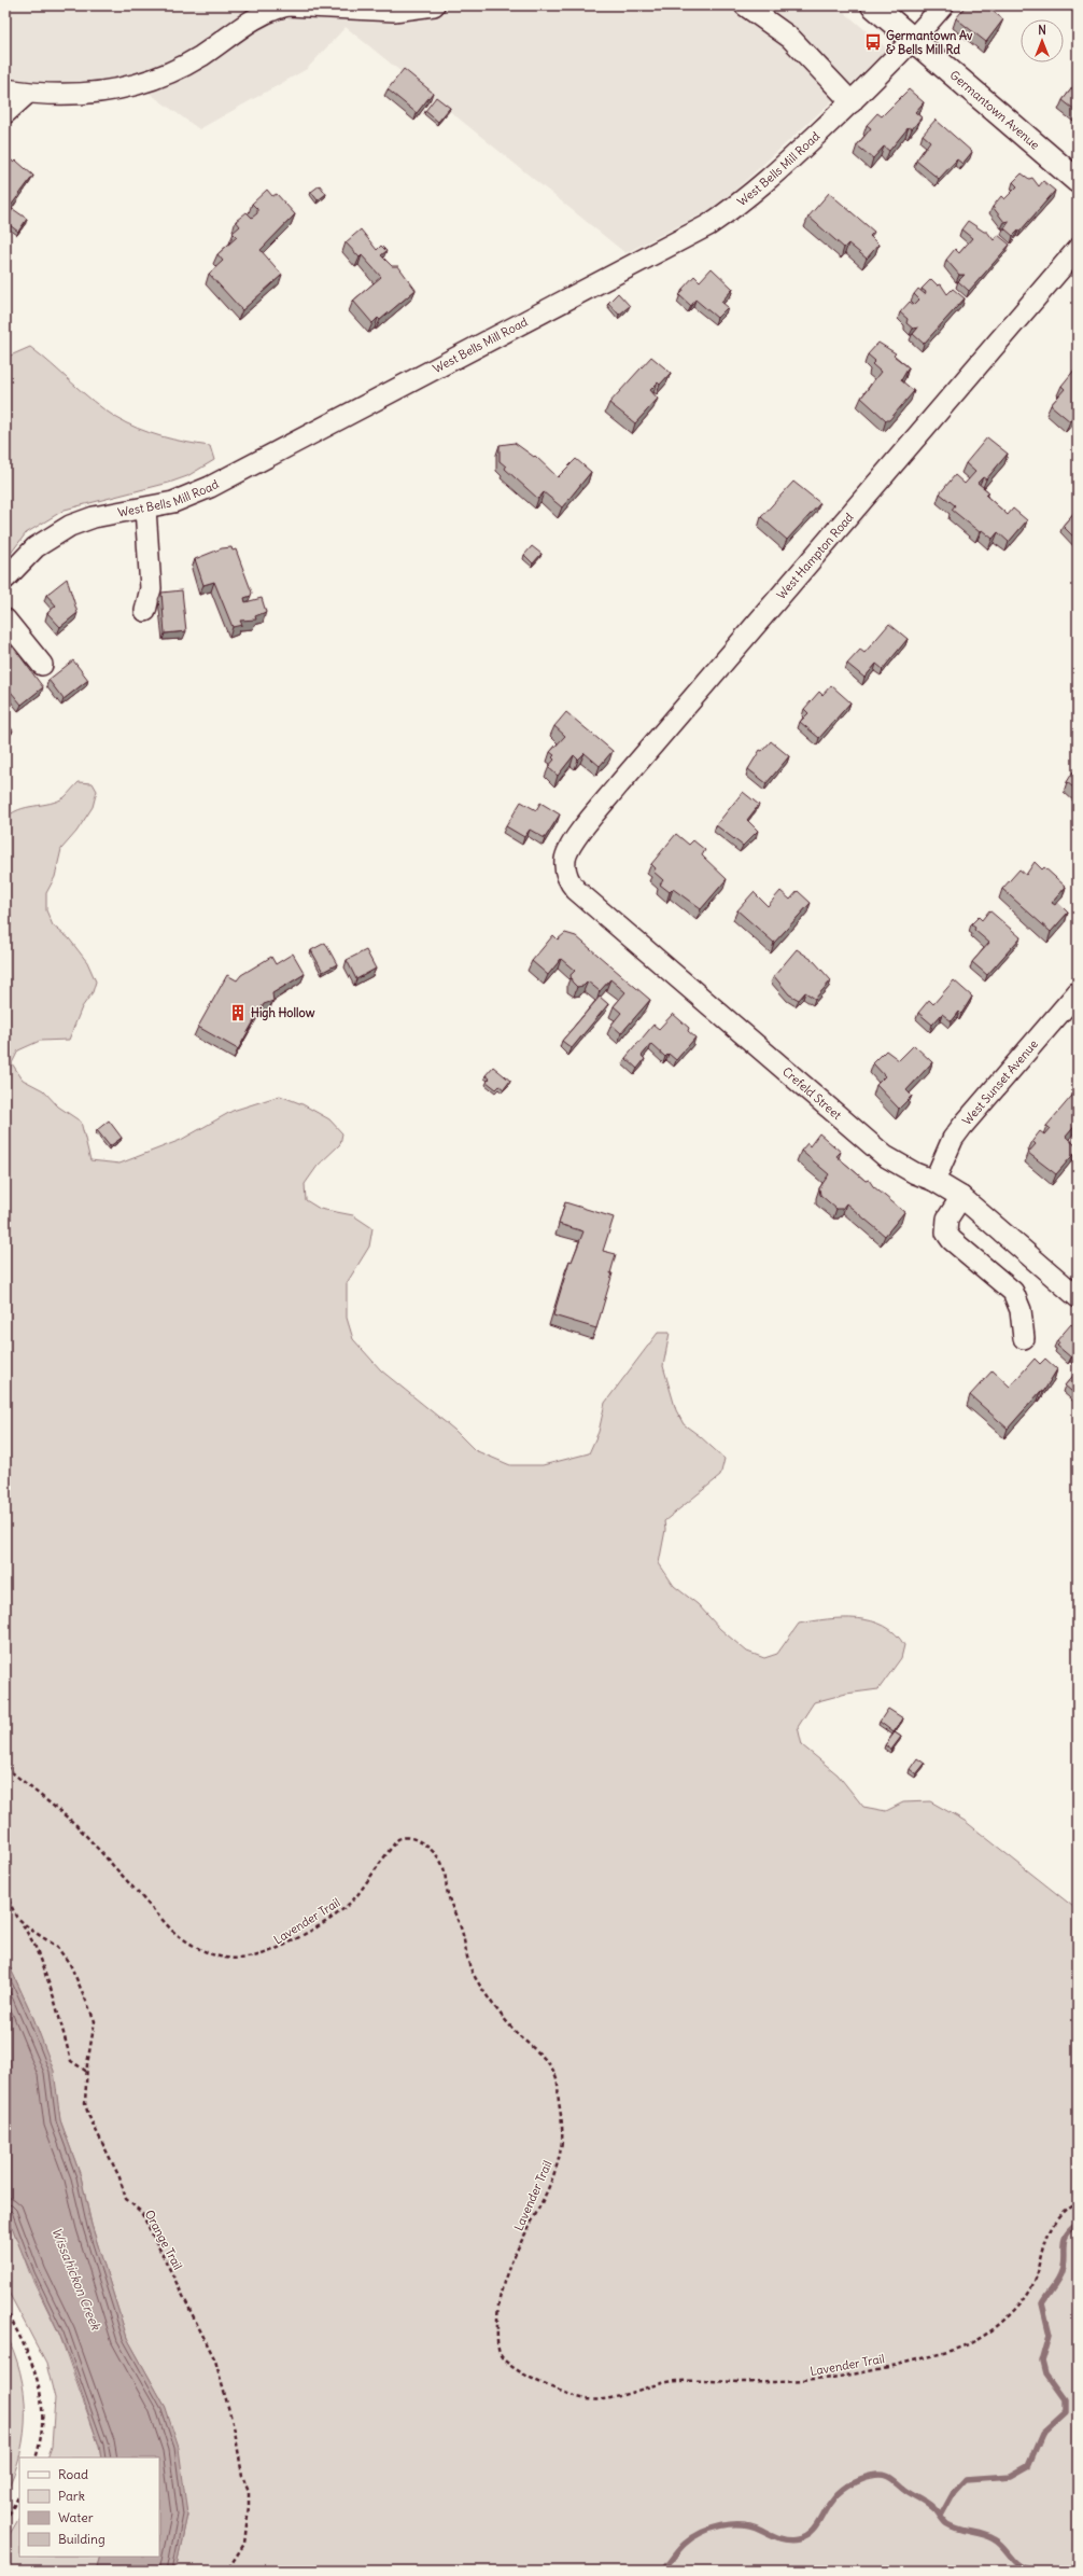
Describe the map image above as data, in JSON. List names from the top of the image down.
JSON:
{
  "streets": {
    "main road": ["Germantown Avenue"],
    "street": [
      "West Bells Mill Road",
      "West Hampton Road",
      "West Sunset Avenue",
      "Crefeld Street"
    ],
    "path": ["Lavender Trail", "Orange Trail"]
  },
  "crossings": [
    ["Germantown Avenue", "West Bells Mill Road"],
    ["West Hampton Road", "Crefeld Street"],
    ["West Sunset Avenue", "Crefeld Street"]
  ],
  "water": ["Wissahickon Creek"],
  "places": {
    "bus stop": ["Germantown Av & Bells Mill Rd"],
    "building": ["High Hollow"]
  },
  "legend": [
    "Road",
    "Park",
    "Water",
    "Building"
  ],
  "north": "top"
}
